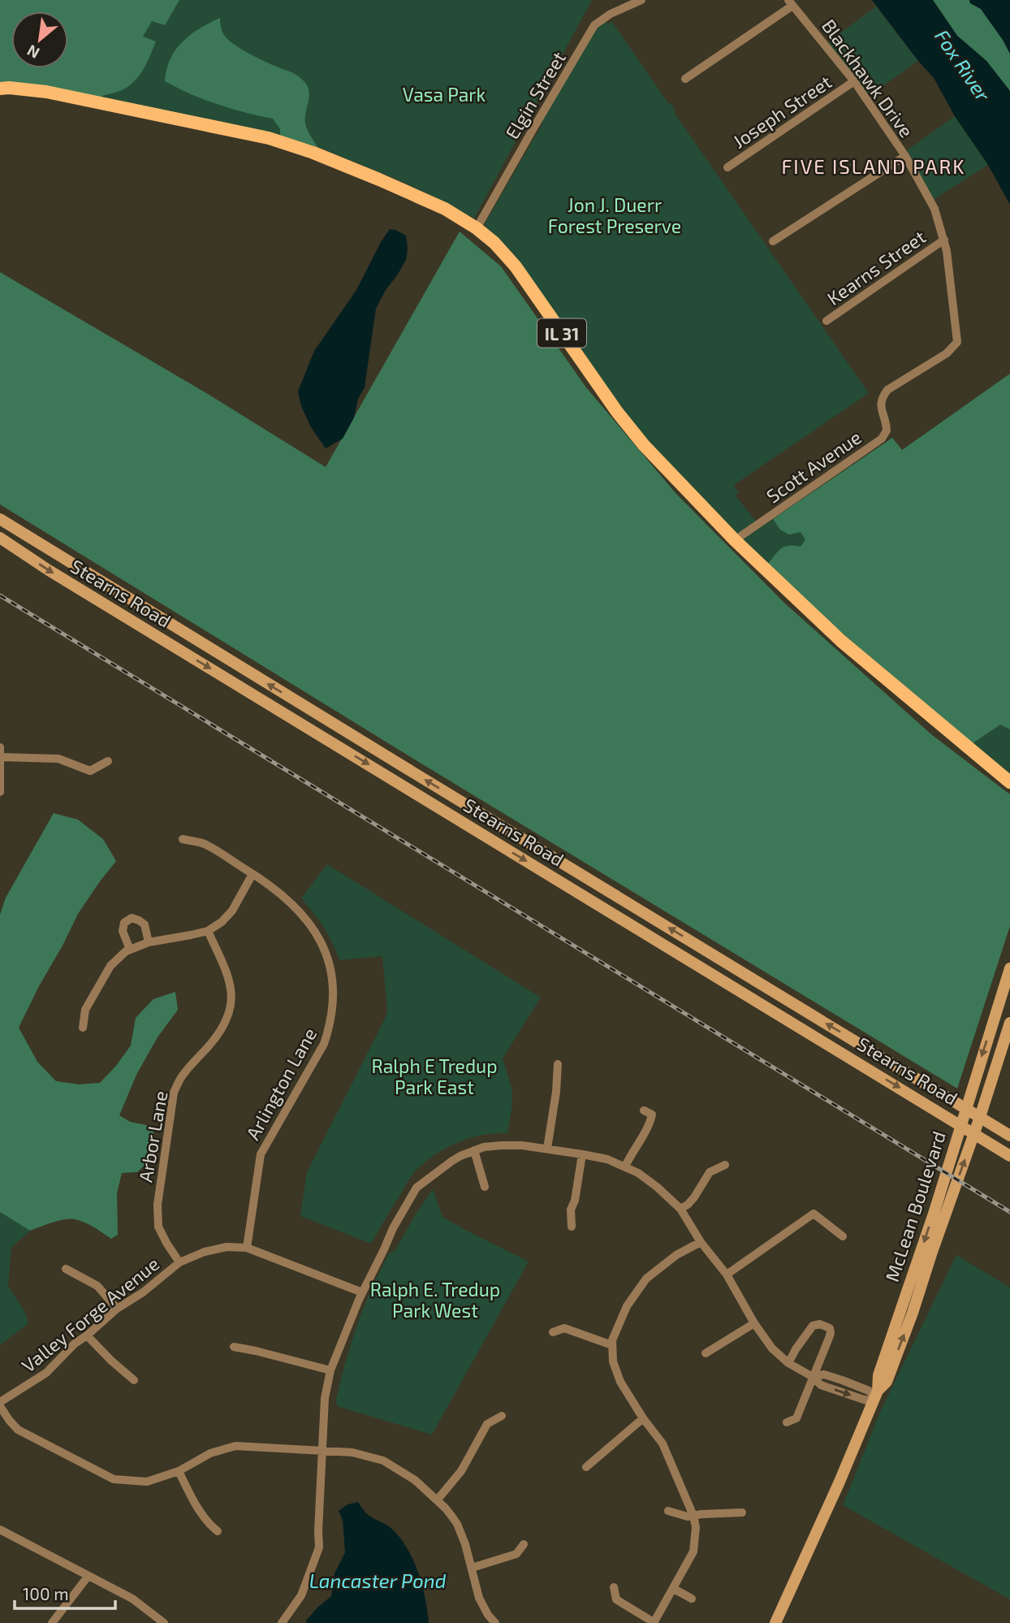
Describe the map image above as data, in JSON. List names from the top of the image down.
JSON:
{
  "streets": {
    "main road": ["IL 31", "Stearns Road", "McLean Boulevard"],
    "street": [
      "Blackhawk Drive",
      "Elgin Street",
      "Joseph Street",
      "Kearns Street",
      "Scott Avenue",
      "Arlington Lane",
      "Arbor Lane",
      "Valley Forge Avenue"
    ]
  },
  "crossings": [
    ["Blackhawk Drive", "Joseph Street"],
    ["Blackhawk Drive", "Kearns Street"],
    ["Blackhawk Drive", "Scott Avenue"],
    ["Elgin Street", "IL 31"],
    ["IL 31", "Scott Avenue"],
    ["Stearns Road", "McLean Boulevard"],
    ["Arlington Lane", "Valley Forge Avenue"],
    ["Arbor Lane", "Valley Forge Avenue"]
  ],
  "districts": ["FIVE ISLAND PARK"],
  "water": ["Fox River", "Lancaster Pond"],
  "parks": [
    "Vasa Park",
    "Jon J. Duerr Forest Preserve",
    "Ralph E Tredup Park East",
    "Ralph E. Tredup Park West"
  ],
  "scale_bar": "100 m",
  "north": "bottom left"
}
